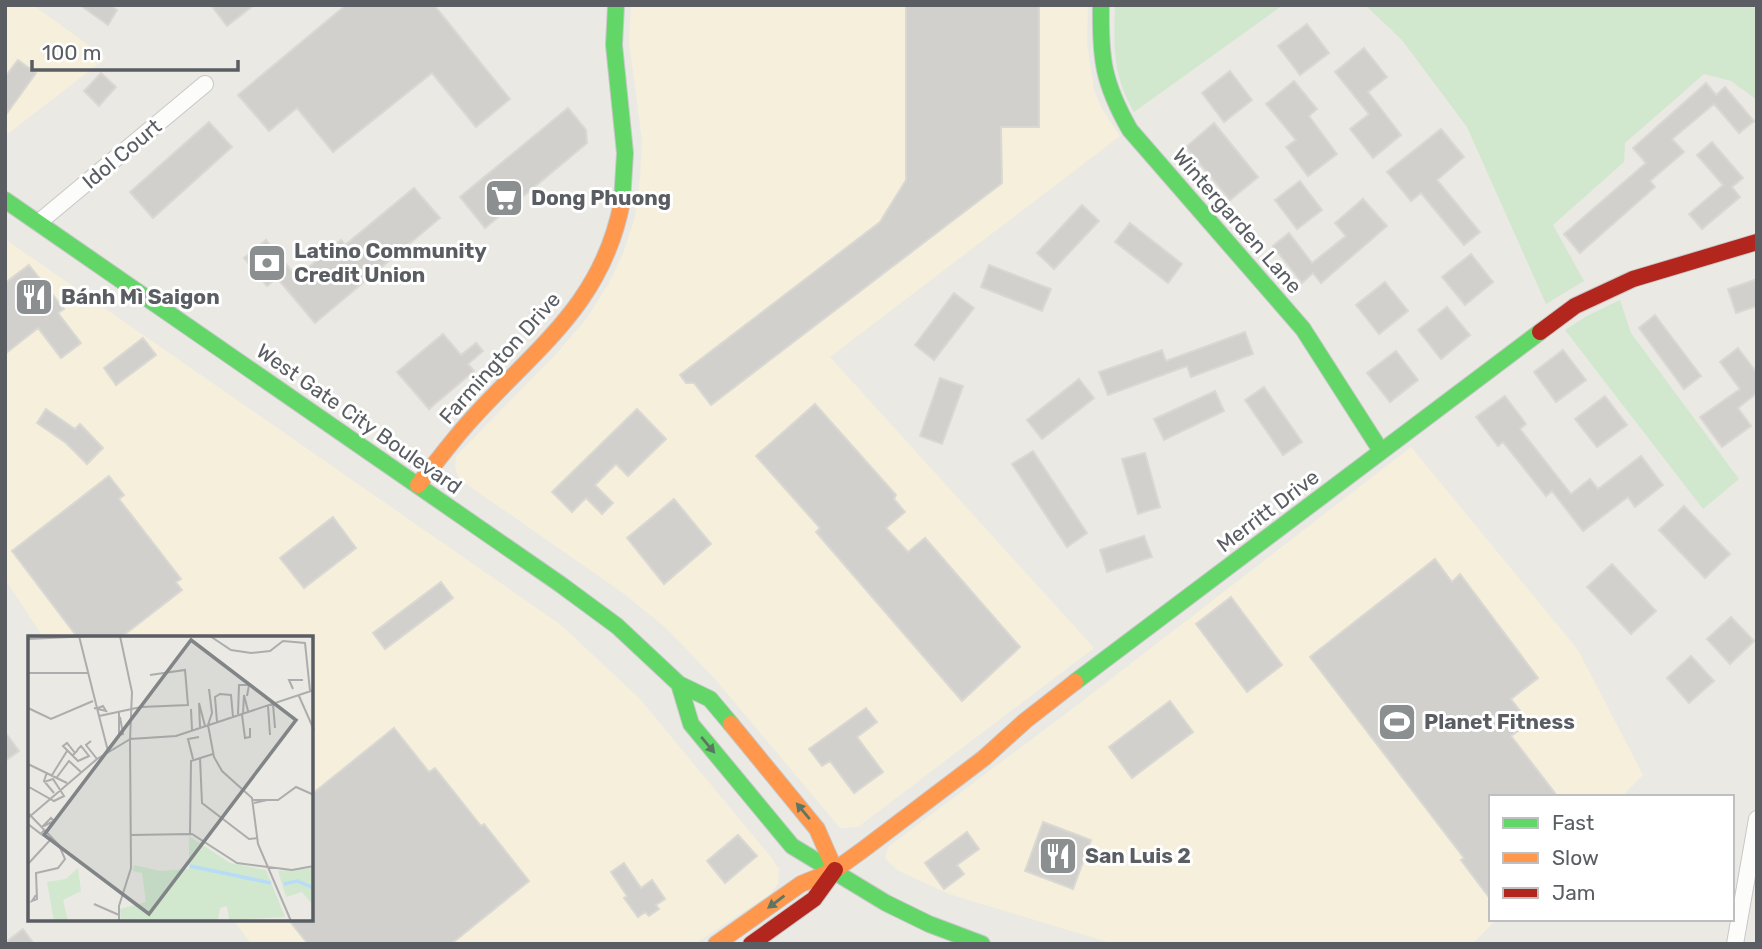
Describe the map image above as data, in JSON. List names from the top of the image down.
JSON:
{
  "streets": {
    "street": [
      "Idol Court",
      "Wintergarden Lane",
      "Farmington Drive",
      "West Gate City Boulevard",
      "Merritt Drive"
    ]
  },
  "crossings": [
    ["Idol Court", "West Gate City Boulevard"],
    ["Wintergarden Lane", "Merritt Drive"],
    ["Farmington Drive", "West Gate City Boulevard"],
    ["West Gate City Boulevard", "Merritt Drive"]
  ],
  "places": {
    "supermarket": ["Dong Phuong"],
    "bank": ["Latino Community Credit Union"],
    "restaurant": ["Bánh Mì Saigon", "San Luis 2"],
    "sports": ["Planet Fitness"]
  },
  "legend": ["Fast", "Slow", "Jam"],
  "scale_bar": "100 m"
}
